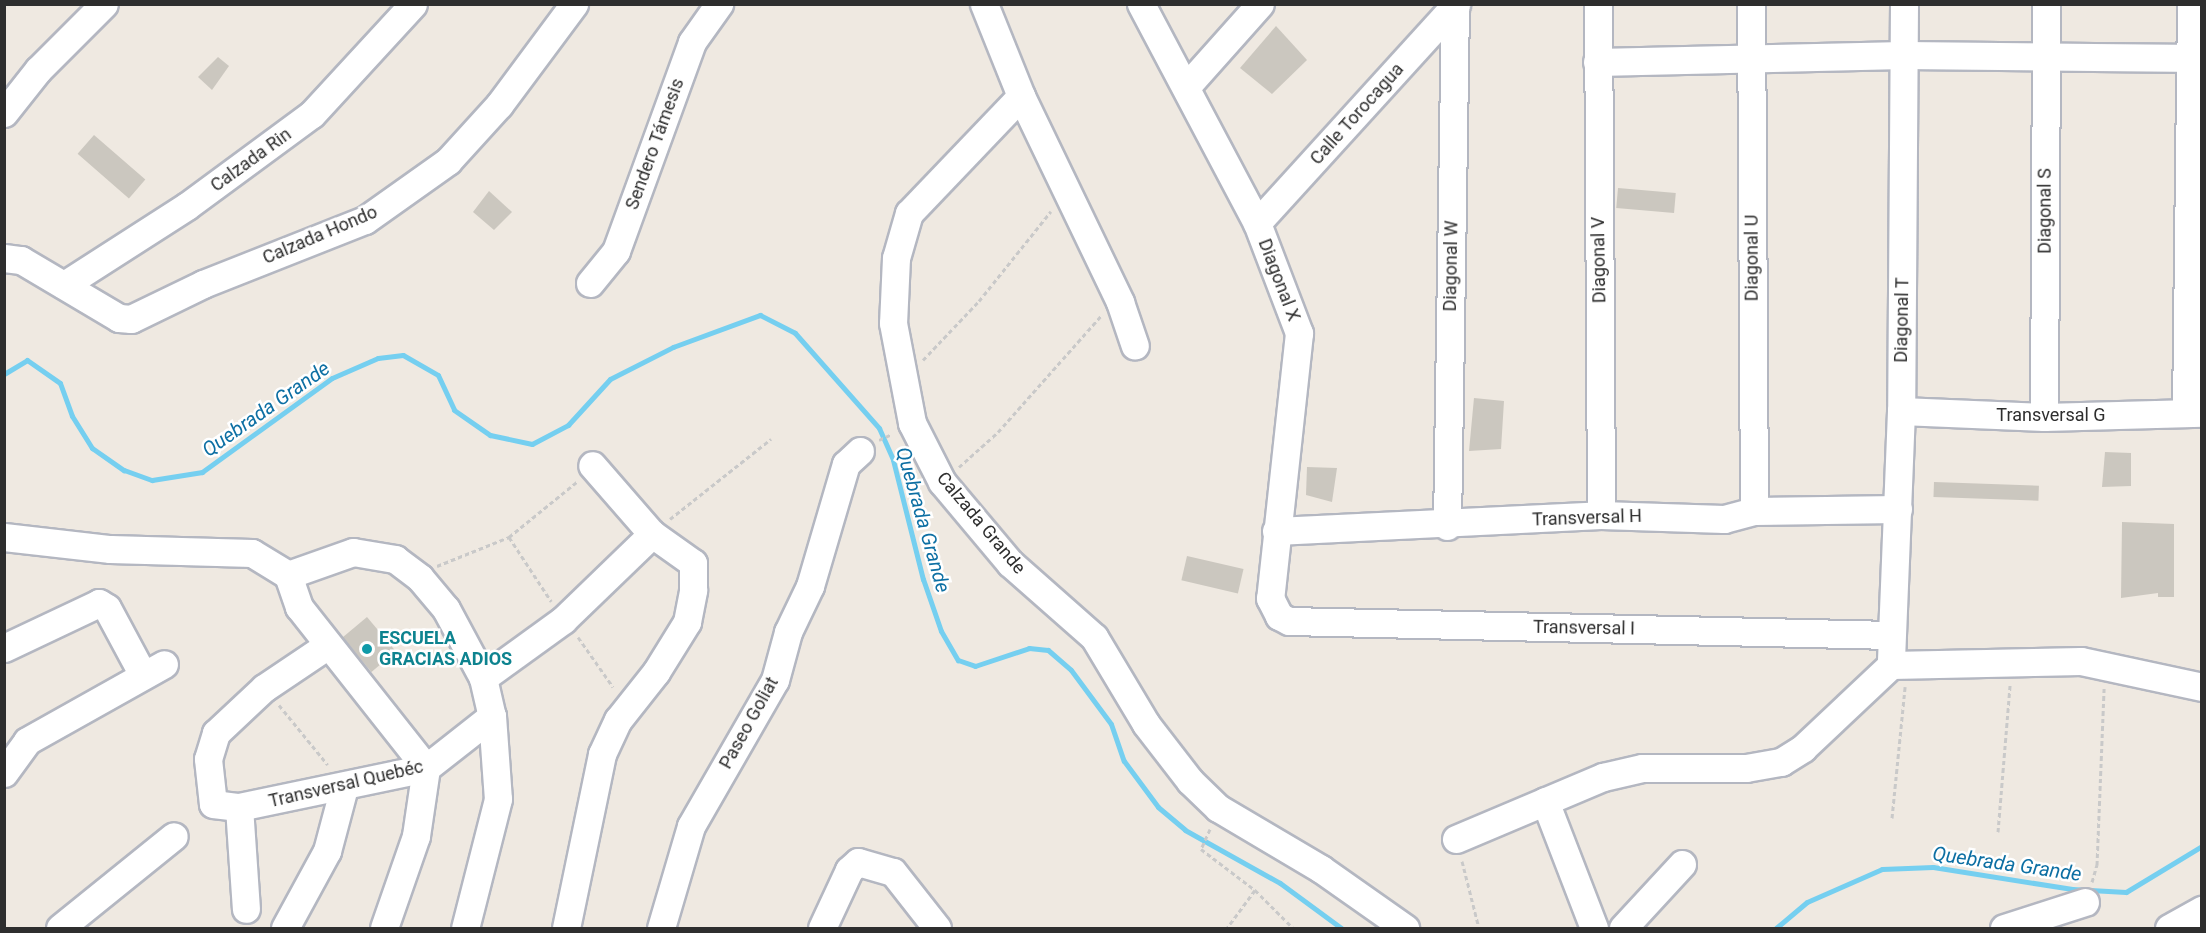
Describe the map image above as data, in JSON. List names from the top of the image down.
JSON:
{
  "streets": {
    "street": [
      "Calle Torocagua",
      "Sendero Támesis",
      "Calzada Rin",
      "Diagonal S",
      "Calzada Hondo",
      "Diagonal U",
      "Diagonal V",
      "Diagonal W",
      "Diagonal X",
      "Diagonal T",
      "Transversal G",
      "Transversal H",
      "Calzada Grande",
      "Transversal I",
      "Paseo Goliat",
      "Transversal Quebéc"
    ]
  },
  "crossings": [
    ["Calle Torocagua", "Diagonal W"],
    ["Calle Torocagua", "Diagonal X"],
    ["Calzada Rin", "Calzada Hondo"],
    ["Diagonal S", "Transversal G"],
    ["Diagonal U", "Transversal H"],
    ["Diagonal V", "Transversal H"],
    ["Diagonal W", "Transversal H"],
    ["Diagonal X", "Transversal H"],
    ["Diagonal X", "Transversal I"],
    ["Diagonal T", "Transversal G"],
    ["Diagonal T", "Transversal H"],
    ["Diagonal T", "Transversal I"]
  ],
  "water": ["Quebrada Grande"],
  "places": ["ESCUELA GRACIAS ADIOS"]
}
